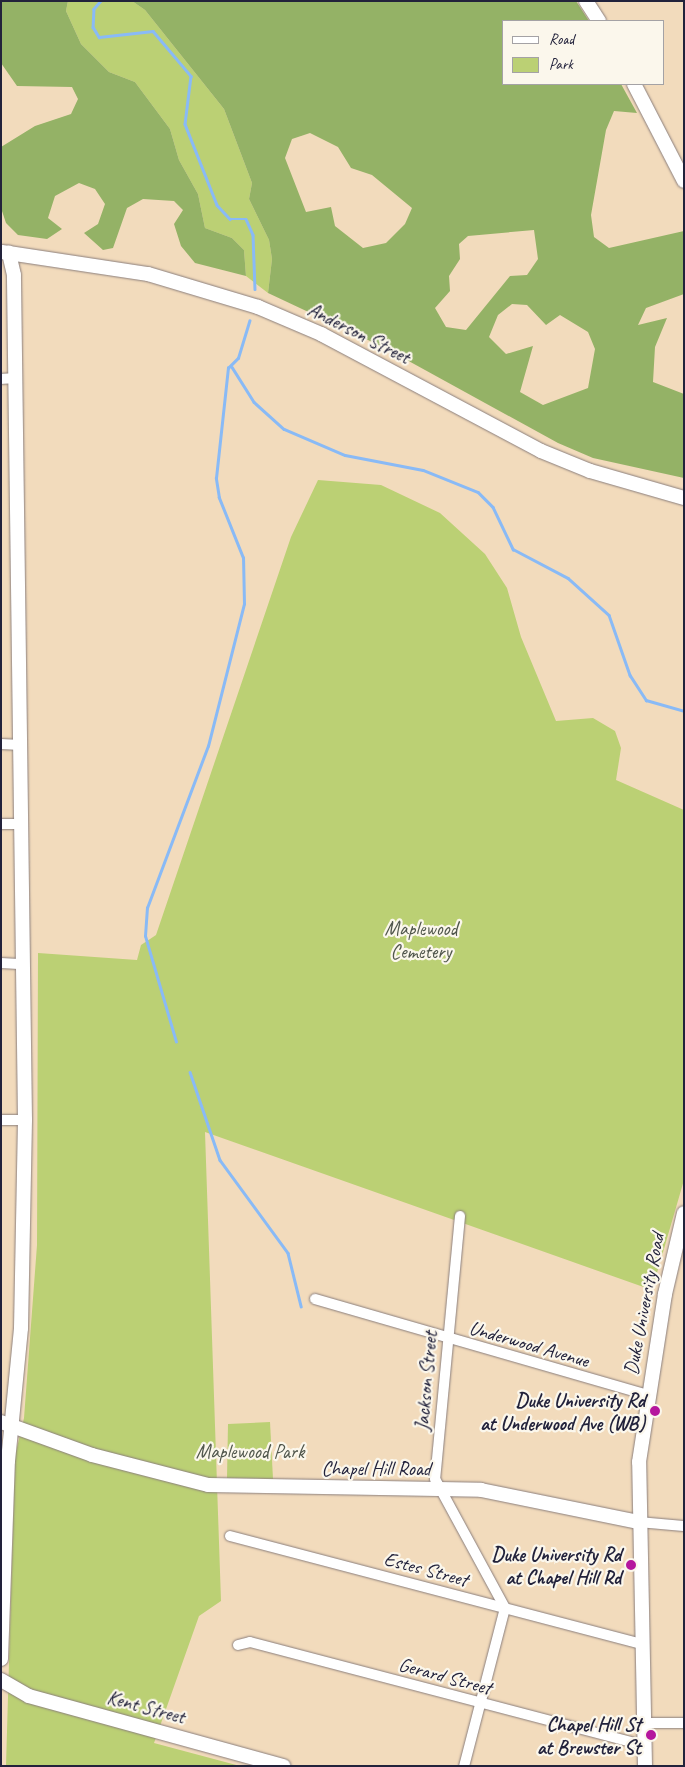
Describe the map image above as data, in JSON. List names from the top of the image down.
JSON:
{
  "streets": {
    "street": [
      "Anderson Street",
      "Duke University Road",
      "Underwood Avenue",
      "Jackson Street",
      "Chapel Hill Road",
      "Estes Street",
      "Gerard Street",
      "Kent Street"
    ]
  },
  "crossings": [
    ["Duke University Road", "Underwood Avenue"],
    ["Duke University Road", "Chapel Hill Road"],
    ["Duke University Road", "Estes Street"],
    ["Duke University Road", "Gerard Street"],
    ["Underwood Avenue", "Jackson Street"],
    ["Jackson Street", "Chapel Hill Road"]
  ],
  "parks": ["Maplewood Cemetery", "Maplewood Park"],
  "places": ["Duke University Rd at Underwood Ave (WB)", "Duke University Rd at Chapel Hill Rd", "Chapel Hill St at Brewster St"],
  "legend": ["Road", "Park"]
}
